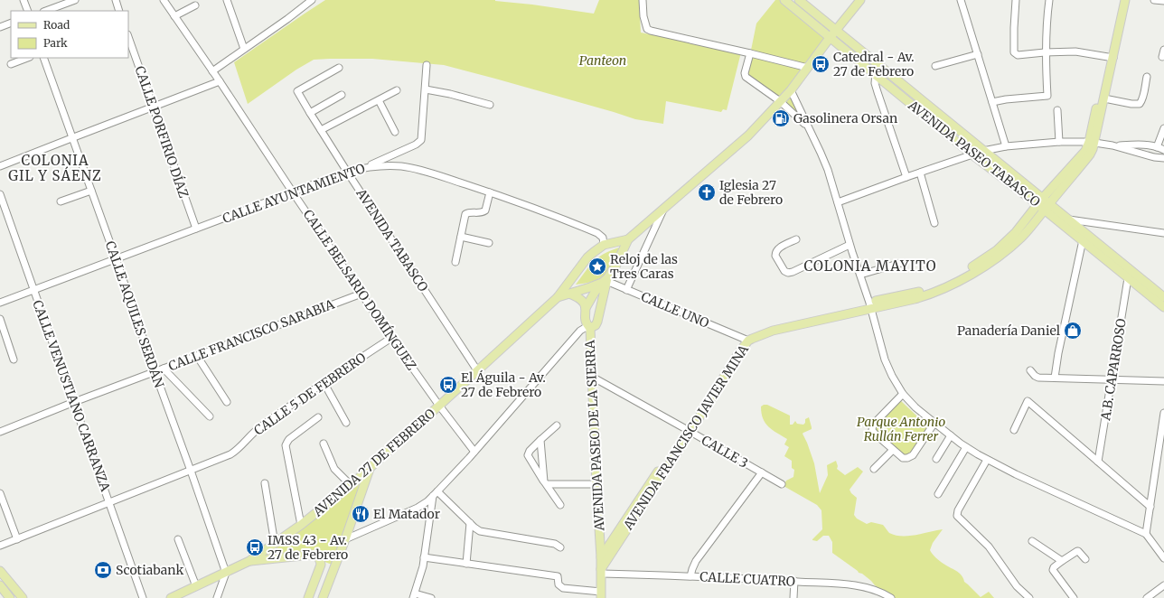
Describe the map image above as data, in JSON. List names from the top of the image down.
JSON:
{
  "streets": {
    "main road": [
      "AVENIDA PASEO TABASCO",
      "AVENIDA PASEO DE LA SIERRA",
      "AVENIDA FRANCISCO JAVIER MINA",
      "AVENIDA 27 DE FEBRERO"
    ],
    "street": [
      "CALLE PORFIRIO DÍAZ",
      "CALLE AYUNTAMIENTO",
      "AVENIDA TABASCO",
      "CALLE BELSARIO DOMÍNGUEZ",
      "CALLE UNO",
      "CALLE AQUILES SERDÁN",
      "CALLE FRANCISCO SARABIA",
      "A.B. CAPARROSO",
      "CALLE 5 DE FEBRERO",
      "CALLE VENUSTIANO CARRANZA",
      "CALLE 3",
      "CALLE CUATRO"
    ]
  },
  "crossings": [
    ["CALLE PORFIRIO DÍAZ", "CALLE AYUNTAMIENTO"],
    ["AVENIDA PASEO TABASCO", "A.B. CAPARROSO"],
    ["AVENIDA PASEO TABASCO", "AVENIDA FRANCISCO JAVIER MINA"],
    ["AVENIDA PASEO TABASCO", "AVENIDA 27 DE FEBRERO"],
    ["CALLE AYUNTAMIENTO", "AVENIDA TABASCO"],
    ["CALLE AYUNTAMIENTO", "CALLE BELSARIO DOMÍNGUEZ"],
    ["CALLE AYUNTAMIENTO", "CALLE AQUILES SERDÁN"],
    ["CALLE AYUNTAMIENTO", "CALLE VENUSTIANO CARRANZA"],
    ["CALLE AYUNTAMIENTO", "AVENIDA 27 DE FEBRERO"],
    ["AVENIDA TABASCO", "AVENIDA 27 DE FEBRERO"],
    ["CALLE BELSARIO DOMÍNGUEZ", "CALLE FRANCISCO SARABIA"],
    ["CALLE BELSARIO DOMÍNGUEZ", "CALLE 5 DE FEBRERO"],
    ["CALLE BELSARIO DOMÍNGUEZ", "AVENIDA 27 DE FEBRERO"],
    ["CALLE UNO", "AVENIDA PASEO DE LA SIERRA"],
    ["CALLE UNO", "AVENIDA FRANCISCO JAVIER MINA"],
    ["CALLE UNO", "AVENIDA 27 DE FEBRERO"],
    ["CALLE AQUILES SERDÁN", "CALLE FRANCISCO SARABIA"],
    ["CALLE AQUILES SERDÁN", "CALLE 5 DE FEBRERO"],
    ["CALLE AQUILES SERDÁN", "AVENIDA 27 DE FEBRERO"],
    ["CALLE FRANCISCO SARABIA", "CALLE VENUSTIANO CARRANZA"],
    ["CALLE 5 DE FEBRERO", "CALLE VENUSTIANO CARRANZA"],
    ["AVENIDA PASEO DE LA SIERRA", "AVENIDA FRANCISCO JAVIER MINA"],
    ["AVENIDA PASEO DE LA SIERRA", "CALLE 3"],
    ["AVENIDA PASEO DE LA SIERRA", "AVENIDA 27 DE FEBRERO"],
    ["AVENIDA PASEO DE LA SIERRA", "CALLE CUATRO"],
    ["AVENIDA FRANCISCO JAVIER MINA", "CALLE 3"],
    ["AVENIDA FRANCISCO JAVIER MINA", "CALLE CUATRO"]
  ],
  "districts": ["COLONIA GIL Y SÁENZ", "COLONIA MAYITO"],
  "parks": ["Panteon", "Parque Antonio Rullán Ferrer"],
  "places": {
    "bus stop": ["Catedral - Av. 27 de Febrero", "El Águila - Av. 27 de Febrero", "IMSS 43 - Av. 27 de Febrero"],
    "fuel station": ["Gasolinera Orsan"],
    "church": ["Iglesia 27 de Febrero"],
    "place": ["Reloj de las Tres Caras"],
    "shop": ["Panadería Daniel"],
    "restaurant": ["El Matador"],
    "bank": ["Scotiabank"]
  },
  "legend": ["Road", "Park"]
}
